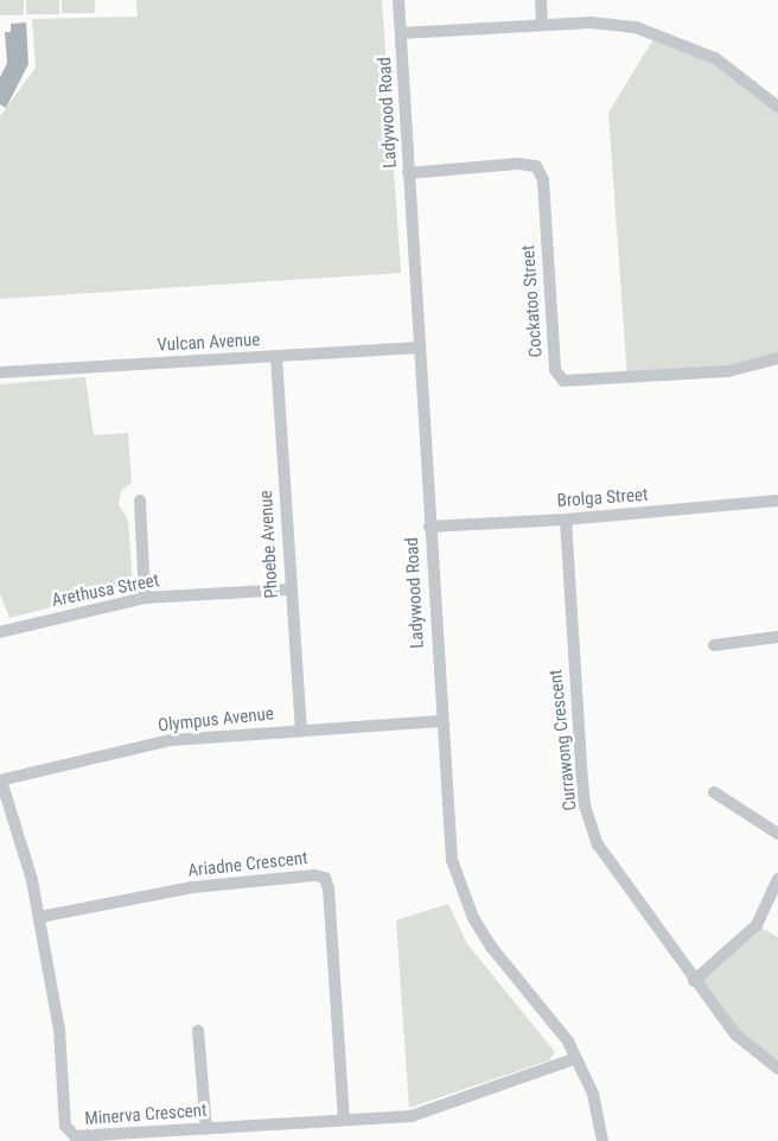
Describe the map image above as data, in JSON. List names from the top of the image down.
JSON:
{
  "streets": {
    "street": [
      "Ladywood Road",
      "Cockatoo Street",
      "Vulcan Avenue",
      "Brolga Street",
      "Phoebe Avenue",
      "Arethusa Street",
      "Olympus Avenue",
      "Currawong Crescent",
      "Ariadne Crescent",
      "Minerva Crescent"
    ]
  },
  "crossings": [
    ["Ladywood Road", "Cockatoo Street"],
    ["Ladywood Road", "Vulcan Avenue"],
    ["Ladywood Road", "Brolga Street"],
    ["Ladywood Road", "Olympus Avenue"],
    ["Ladywood Road", "Minerva Crescent"],
    ["Vulcan Avenue", "Phoebe Avenue"],
    ["Brolga Street", "Currawong Crescent"],
    ["Phoebe Avenue", "Arethusa Street"],
    ["Phoebe Avenue", "Olympus Avenue"],
    ["Olympus Avenue", "Minerva Crescent"],
    ["Ariadne Crescent", "Minerva Crescent"]
  ]
}
